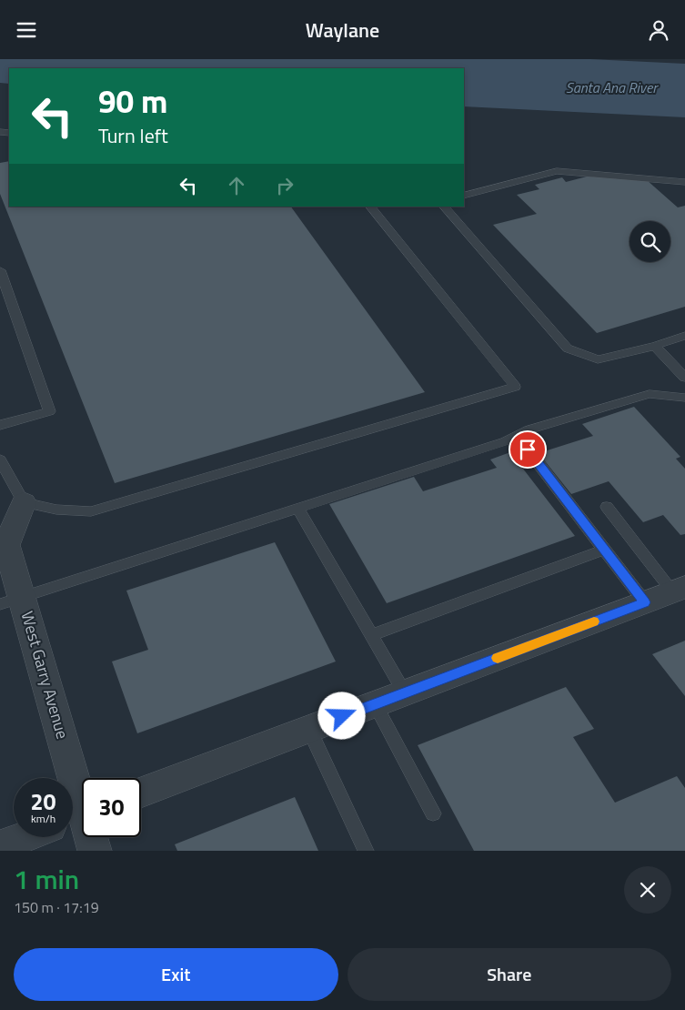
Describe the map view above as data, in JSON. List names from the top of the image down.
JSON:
{
  "streets": {
    "street": ["West Garry Avenue"]
  },
  "water": ["Santa Ana River"],
  "page": {
    "header": "Waylane",
    "turn": ["90 m", "Turn left"],
    "speed": "20 km/h",
    "limit": "30",
    "heading": ["1 min", "150 m · 17:19"],
    "buttons": ["Exit", "Share"]
  }
}
